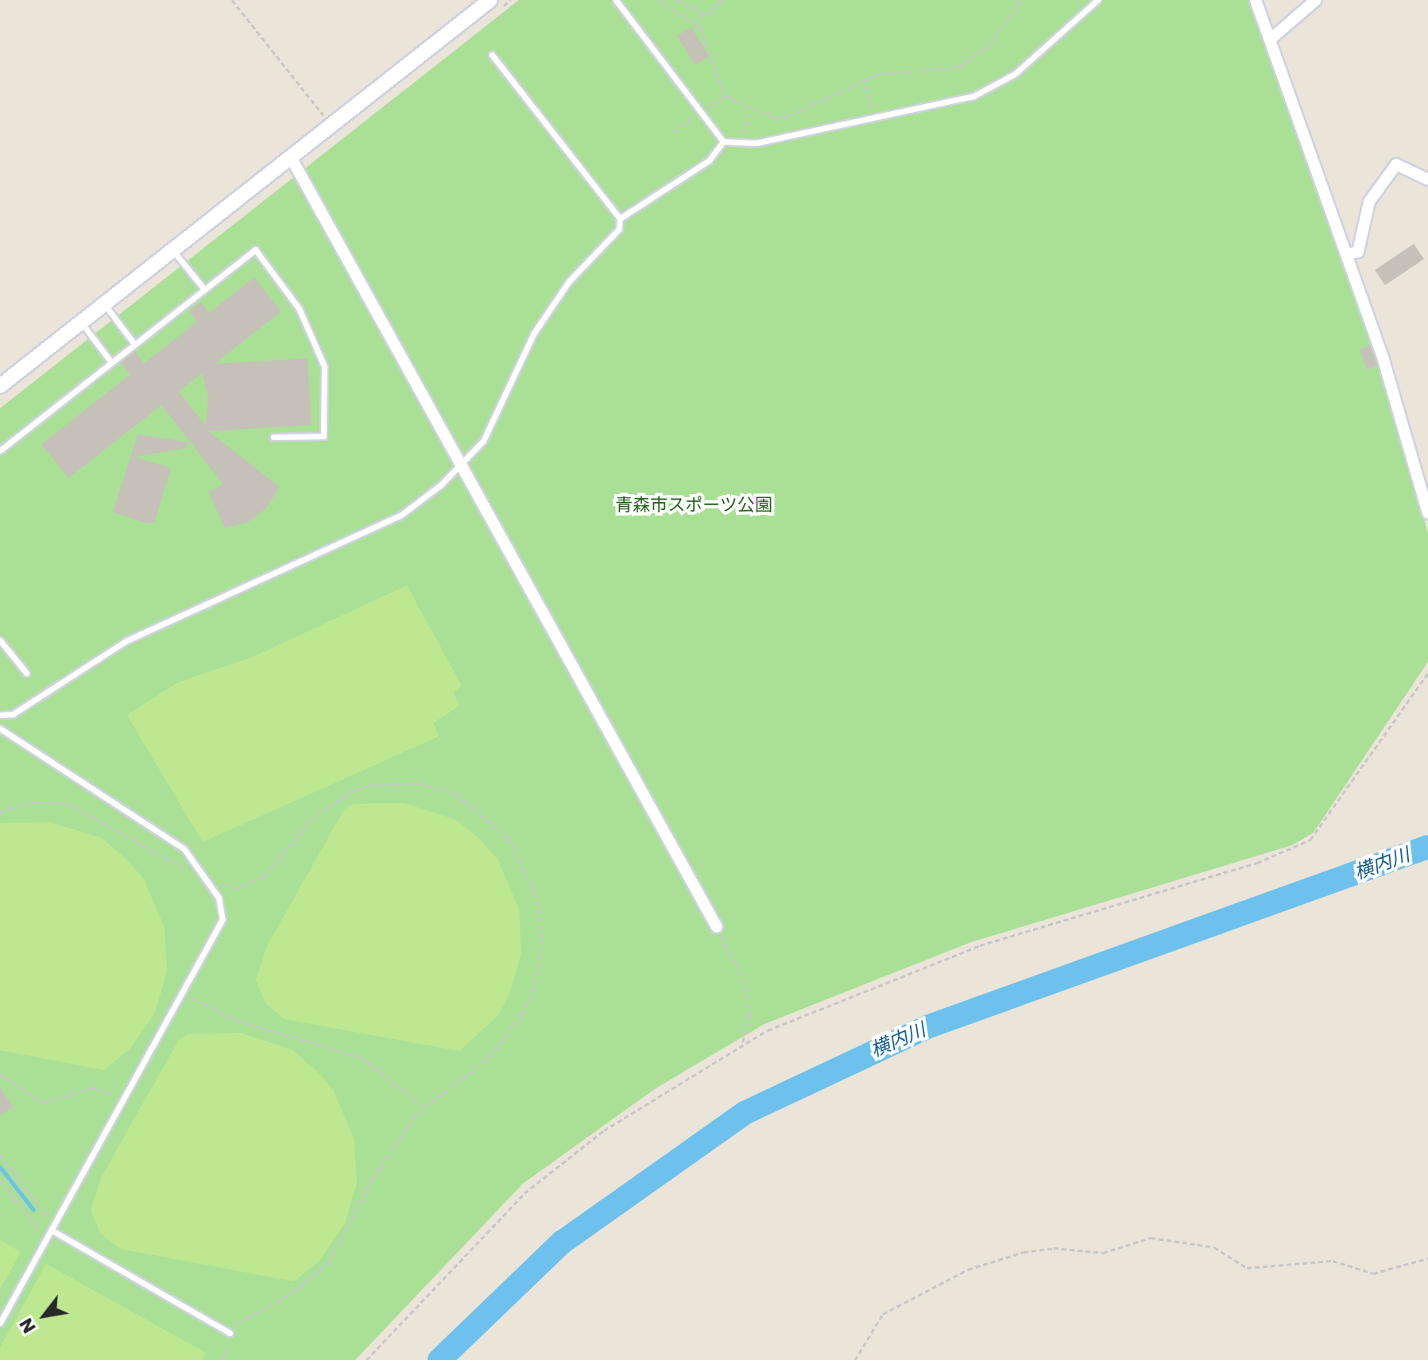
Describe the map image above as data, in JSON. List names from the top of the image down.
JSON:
{
  "water": ["横内川"],
  "parks": ["青森市スポーツ公園"],
  "north": "bottom left"
}
